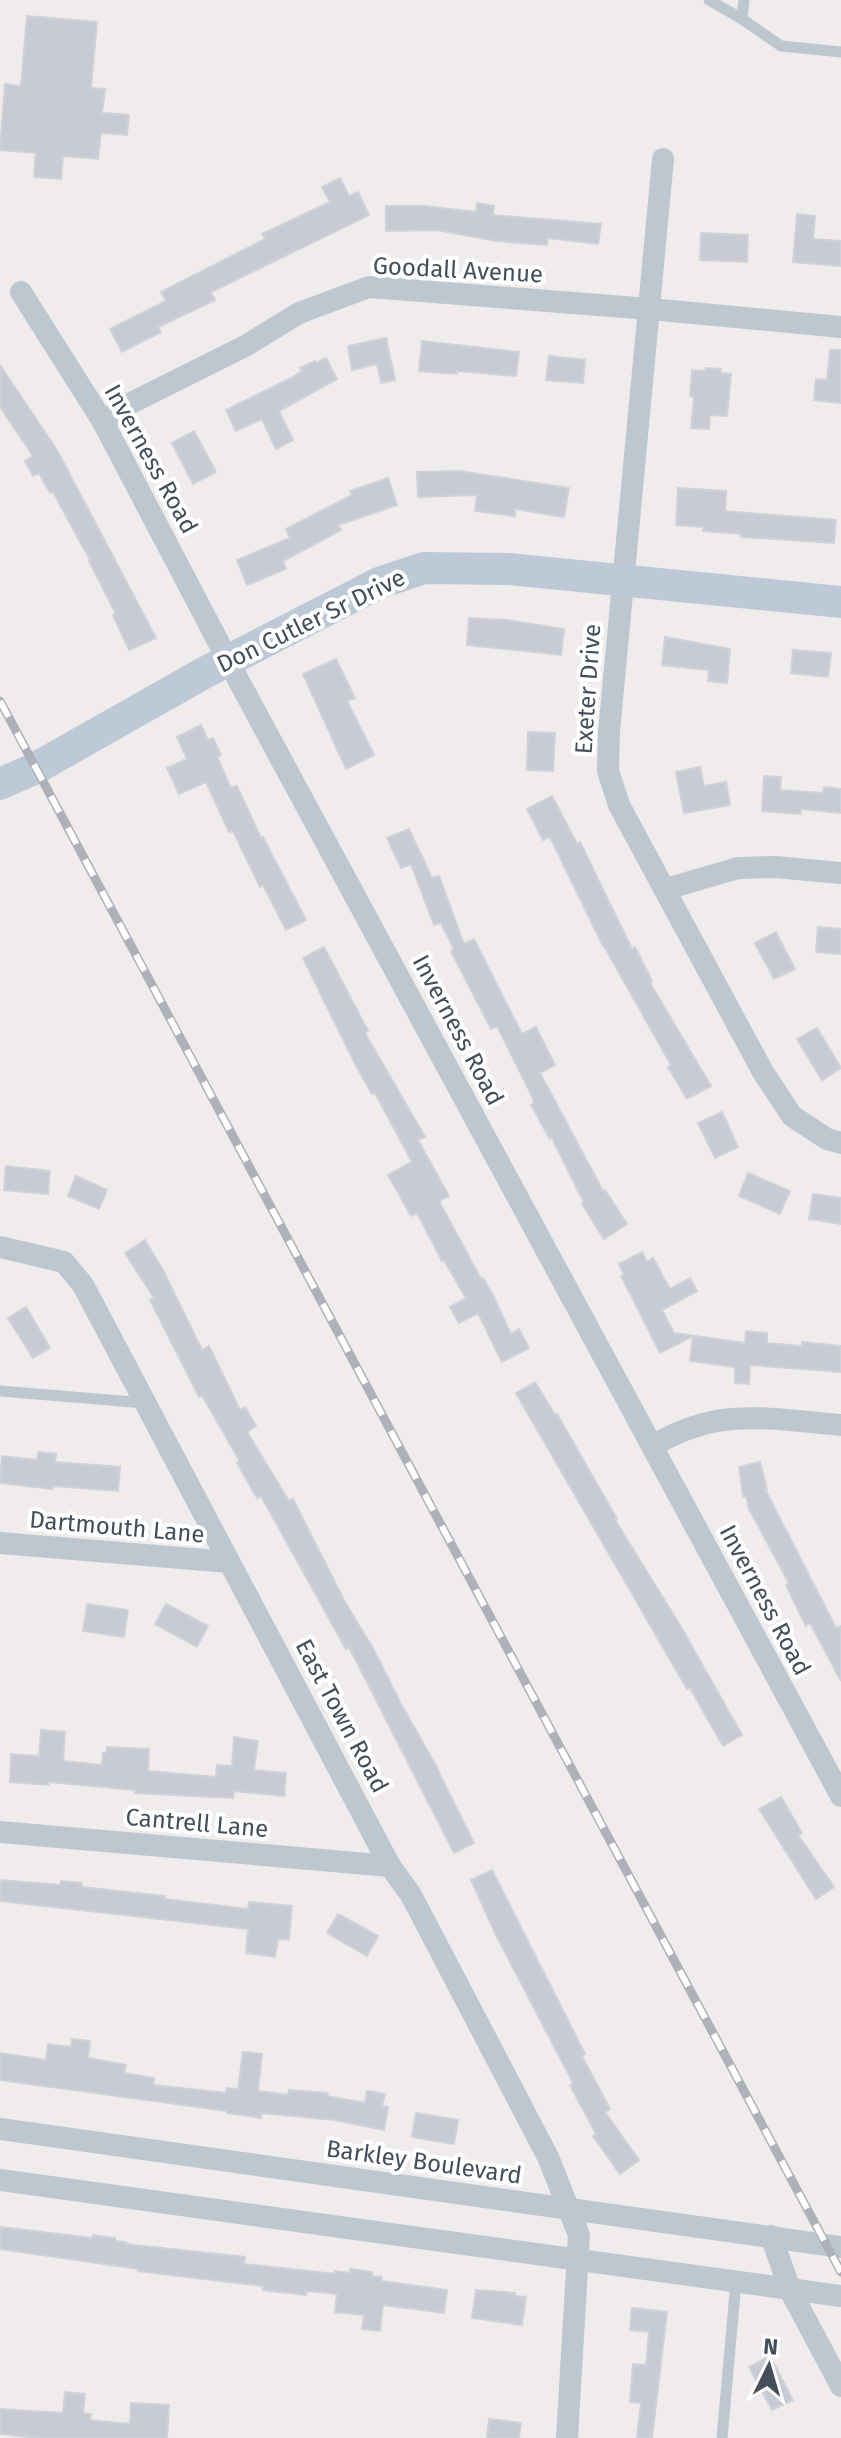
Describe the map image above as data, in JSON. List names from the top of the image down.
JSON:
{
  "streets": {
    "street": [
      "Goodall Avenue",
      "Inverness Road",
      "Don Cutler Sr Drive",
      "Exeter Drive",
      "Dartmouth Lane",
      "East Town Road",
      "Cantrell Lane",
      "Barkley Boulevard"
    ]
  },
  "crossings": [
    ["Goodall Avenue", "Inverness Road"],
    ["Goodall Avenue", "Exeter Drive"],
    ["Inverness Road", "Don Cutler Sr Drive"],
    ["Don Cutler Sr Drive", "Exeter Drive"],
    ["Dartmouth Lane", "East Town Road"],
    ["East Town Road", "Cantrell Lane"],
    ["East Town Road", "Barkley Boulevard"]
  ],
  "north": "top"
}
